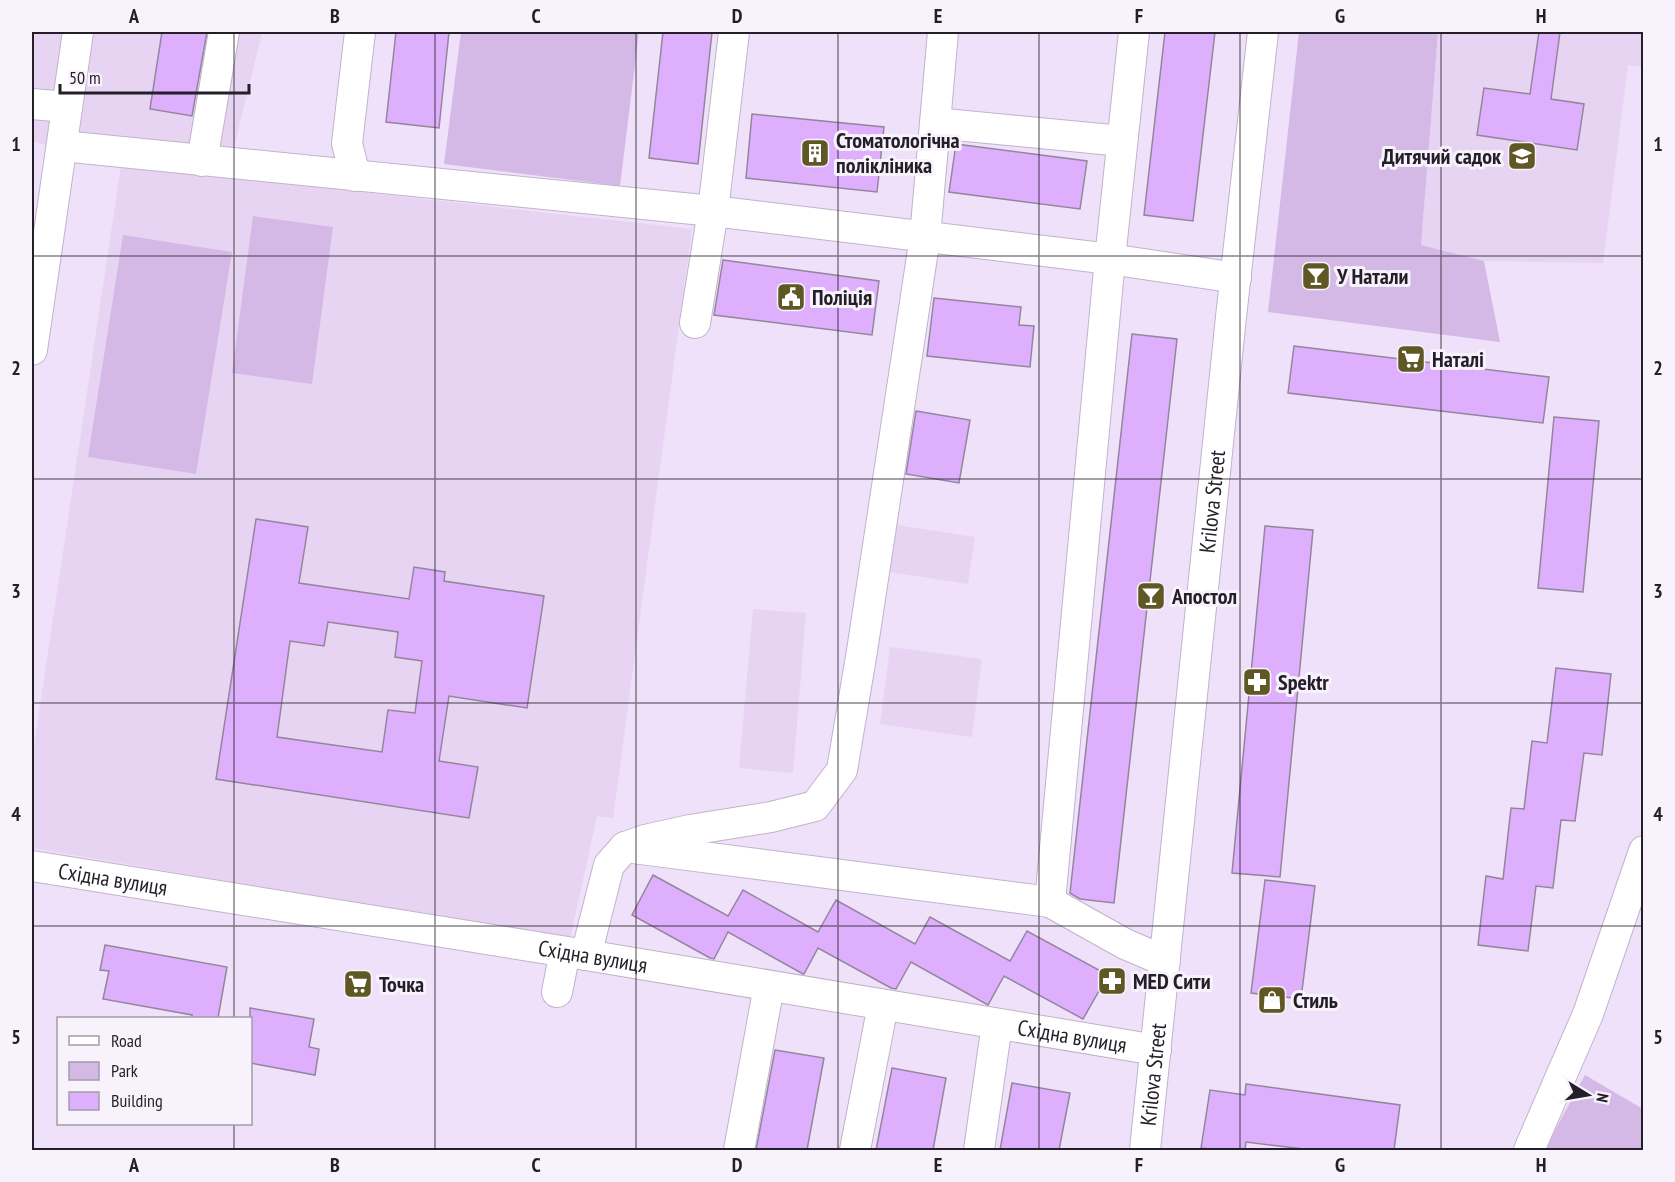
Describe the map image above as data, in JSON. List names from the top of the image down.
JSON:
{
  "streets": {
    "street": ["Krilova Street", "Східна вулиця"]
  },
  "crossings": [
    ["Krilova Street", "Східна вулиця"]
  ],
  "places": {
    "building": ["Стоматологічна полікліника"],
    "school or university": ["Дитячий садок"],
    "bar": ["У Натали", "Апостол"],
    "public building": ["Поліція"],
    "supermarket": ["Наталі", "Точка"],
    "pharmacy": ["Spektr", "MED Сити"],
    "shop": ["Стиль"]
  },
  "legend": ["Road", "Park", "Building"],
  "scale_bar": "50 m",
  "north": "right",
  "grid": {
    "columns": [
      "A",
      "B",
      "C",
      "D",
      "E",
      "F",
      "G",
      "H"
    ],
    "rows": [
      "1",
      "2",
      "3",
      "4",
      "5"
    ]
  }
}
